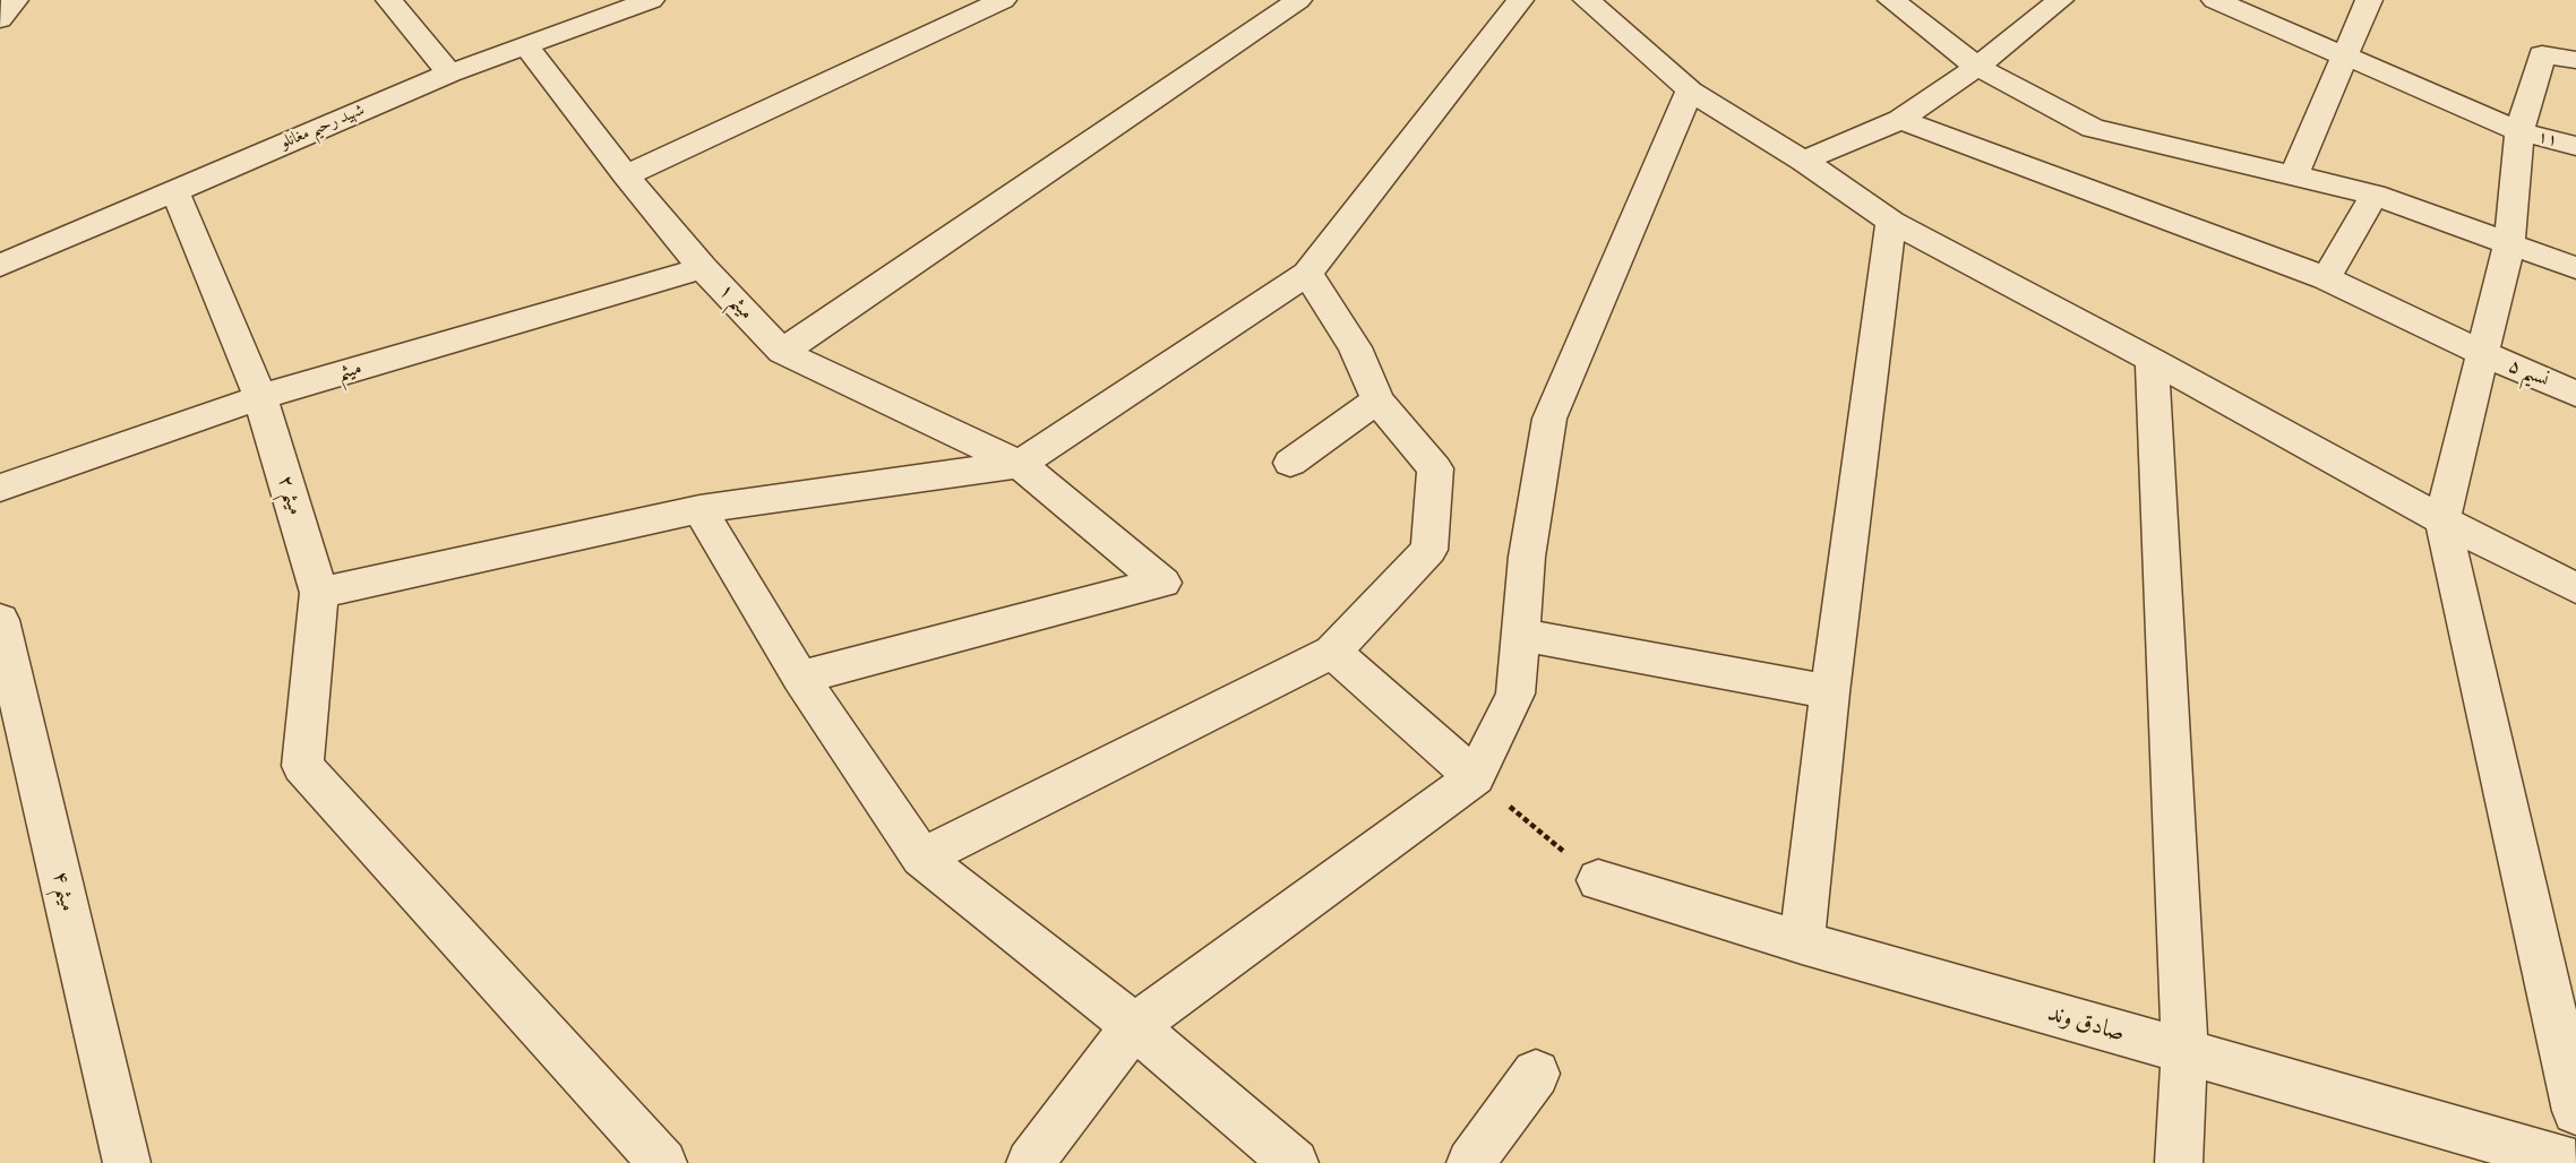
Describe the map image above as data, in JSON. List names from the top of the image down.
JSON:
{
  "streets": {
    "street": [
      "شهید رحیم مغانلو",
      "۱۱",
      "۱ میثم",
      "میثم",
      "نسیم ۵",
      "۲ میثم",
      "۴ میثم",
      "صادق وند"
    ]
  },
  "crossings": [
    ["شهید رحیم مغانلو", "۱ میثم"],
    ["شهید رحیم مغانلو", "۲ میثم"],
    ["۱ میثم", "میثم"],
    ["میثم", "۲ میثم"]
  ]
}
